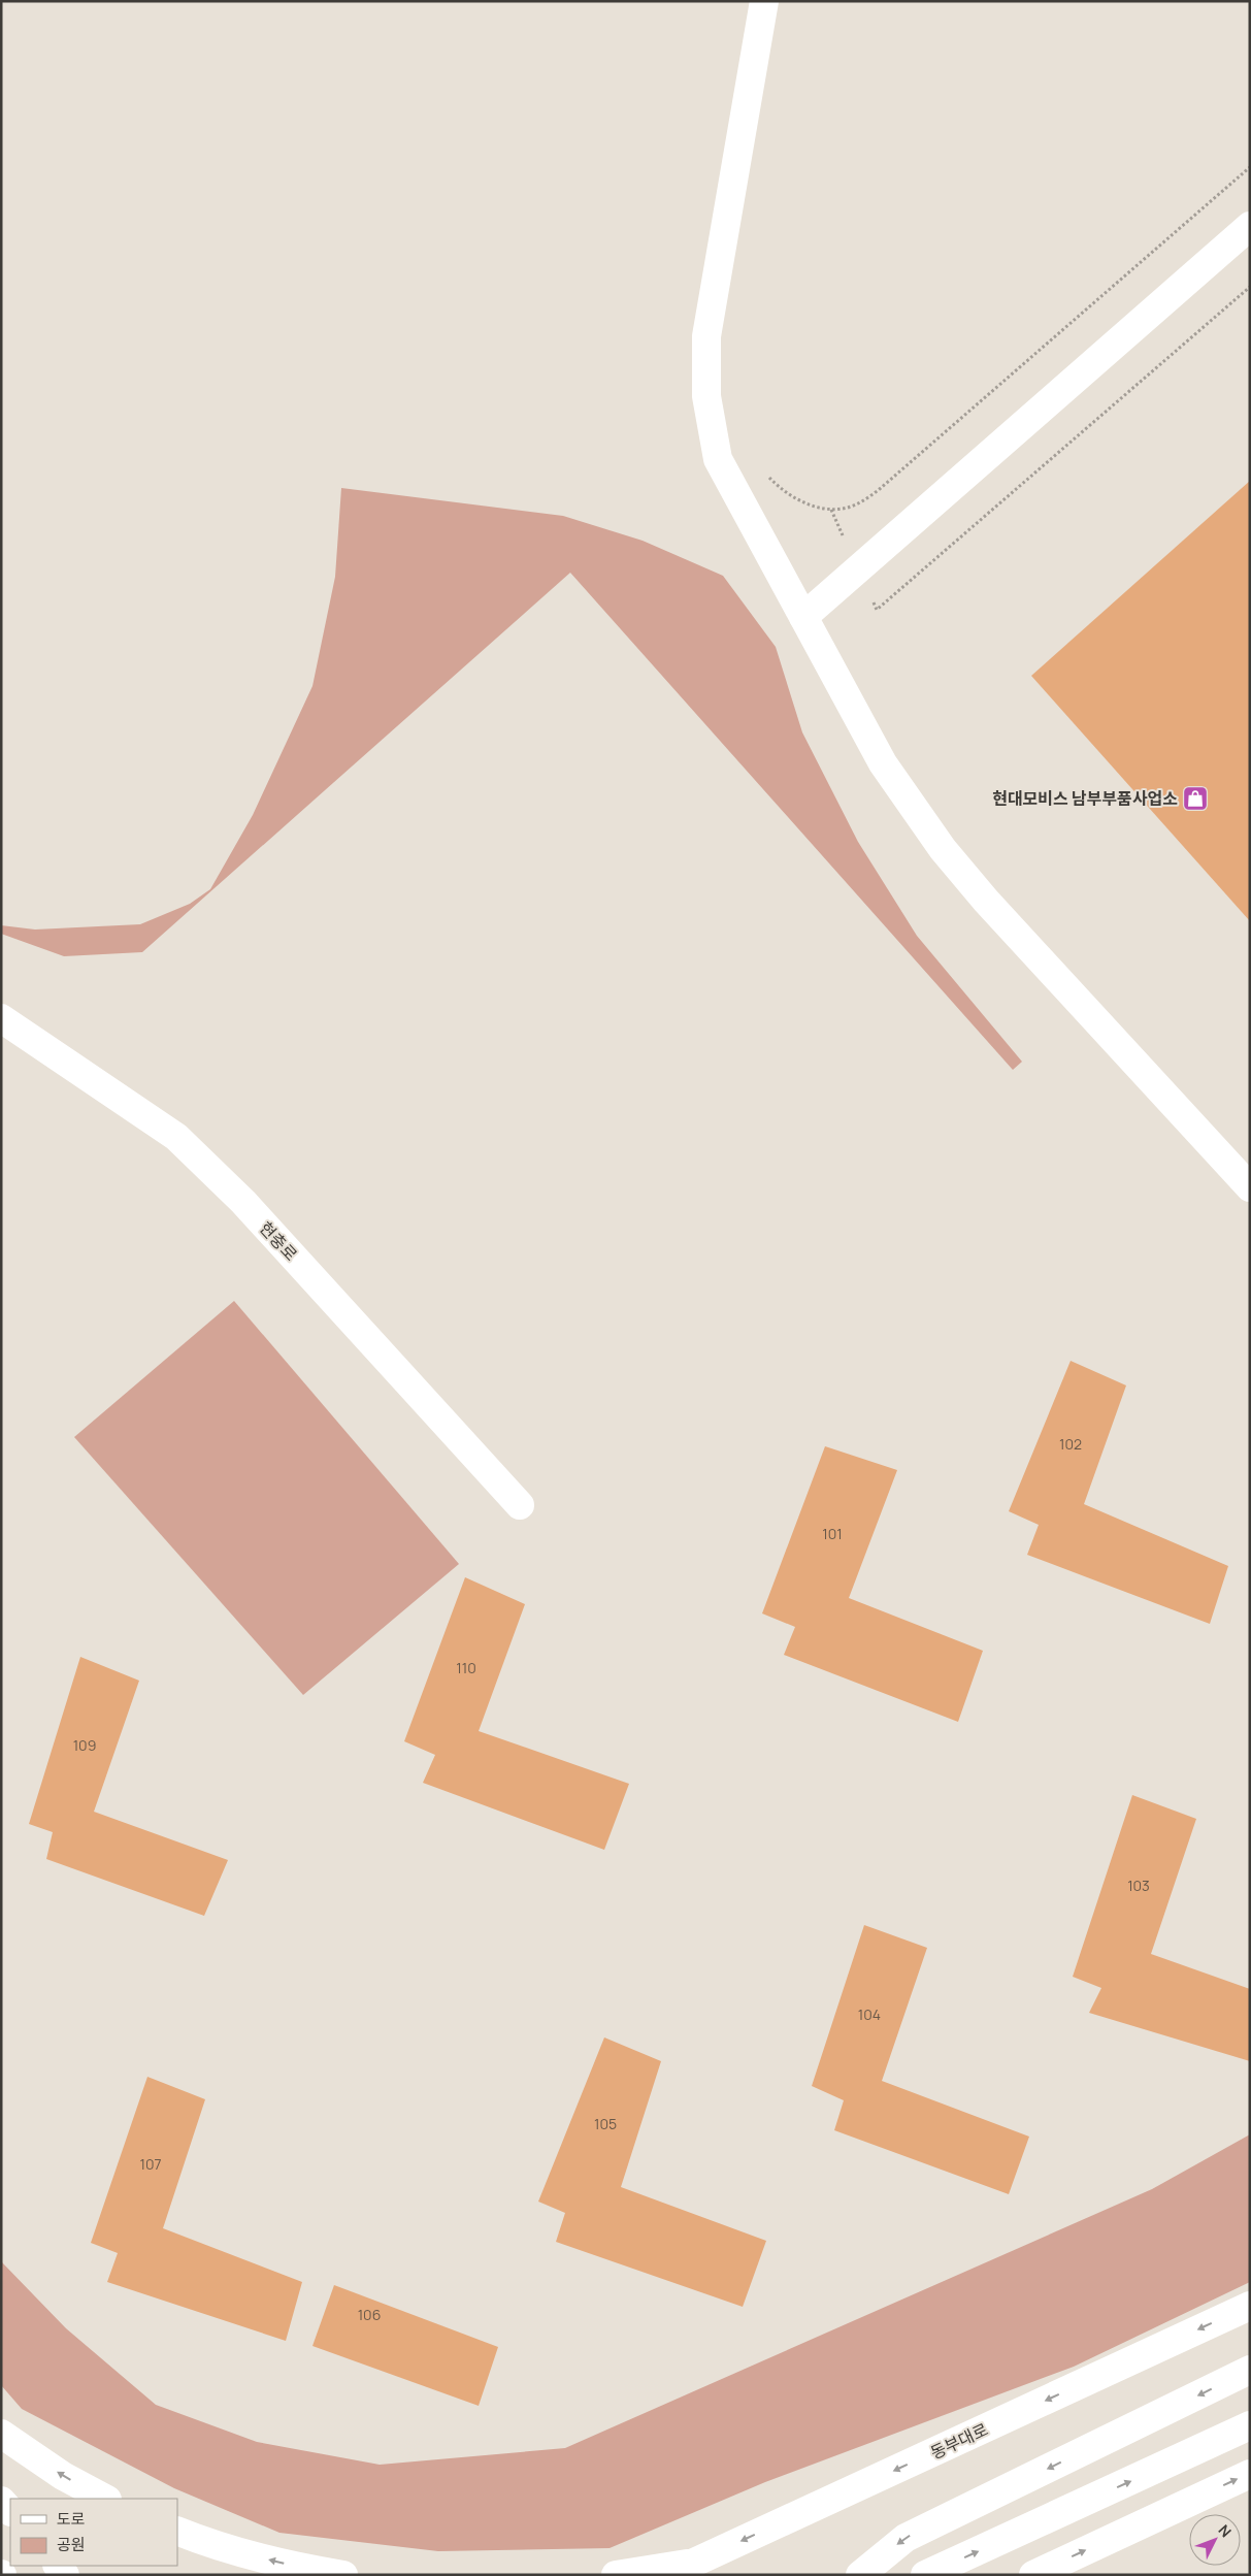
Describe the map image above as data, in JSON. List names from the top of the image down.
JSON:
{
  "streets": {
    "main road": ["현충로", "동부대로"]
  },
  "places": {
    "shop": ["현대모비스 남부부품사업소"]
  },
  "house_numbers": [
    "102",
    "101",
    "110",
    "109",
    "103",
    "104",
    "105",
    "107",
    "106"
  ],
  "legend": ["도로", "공원"],
  "north": "top right"
}
